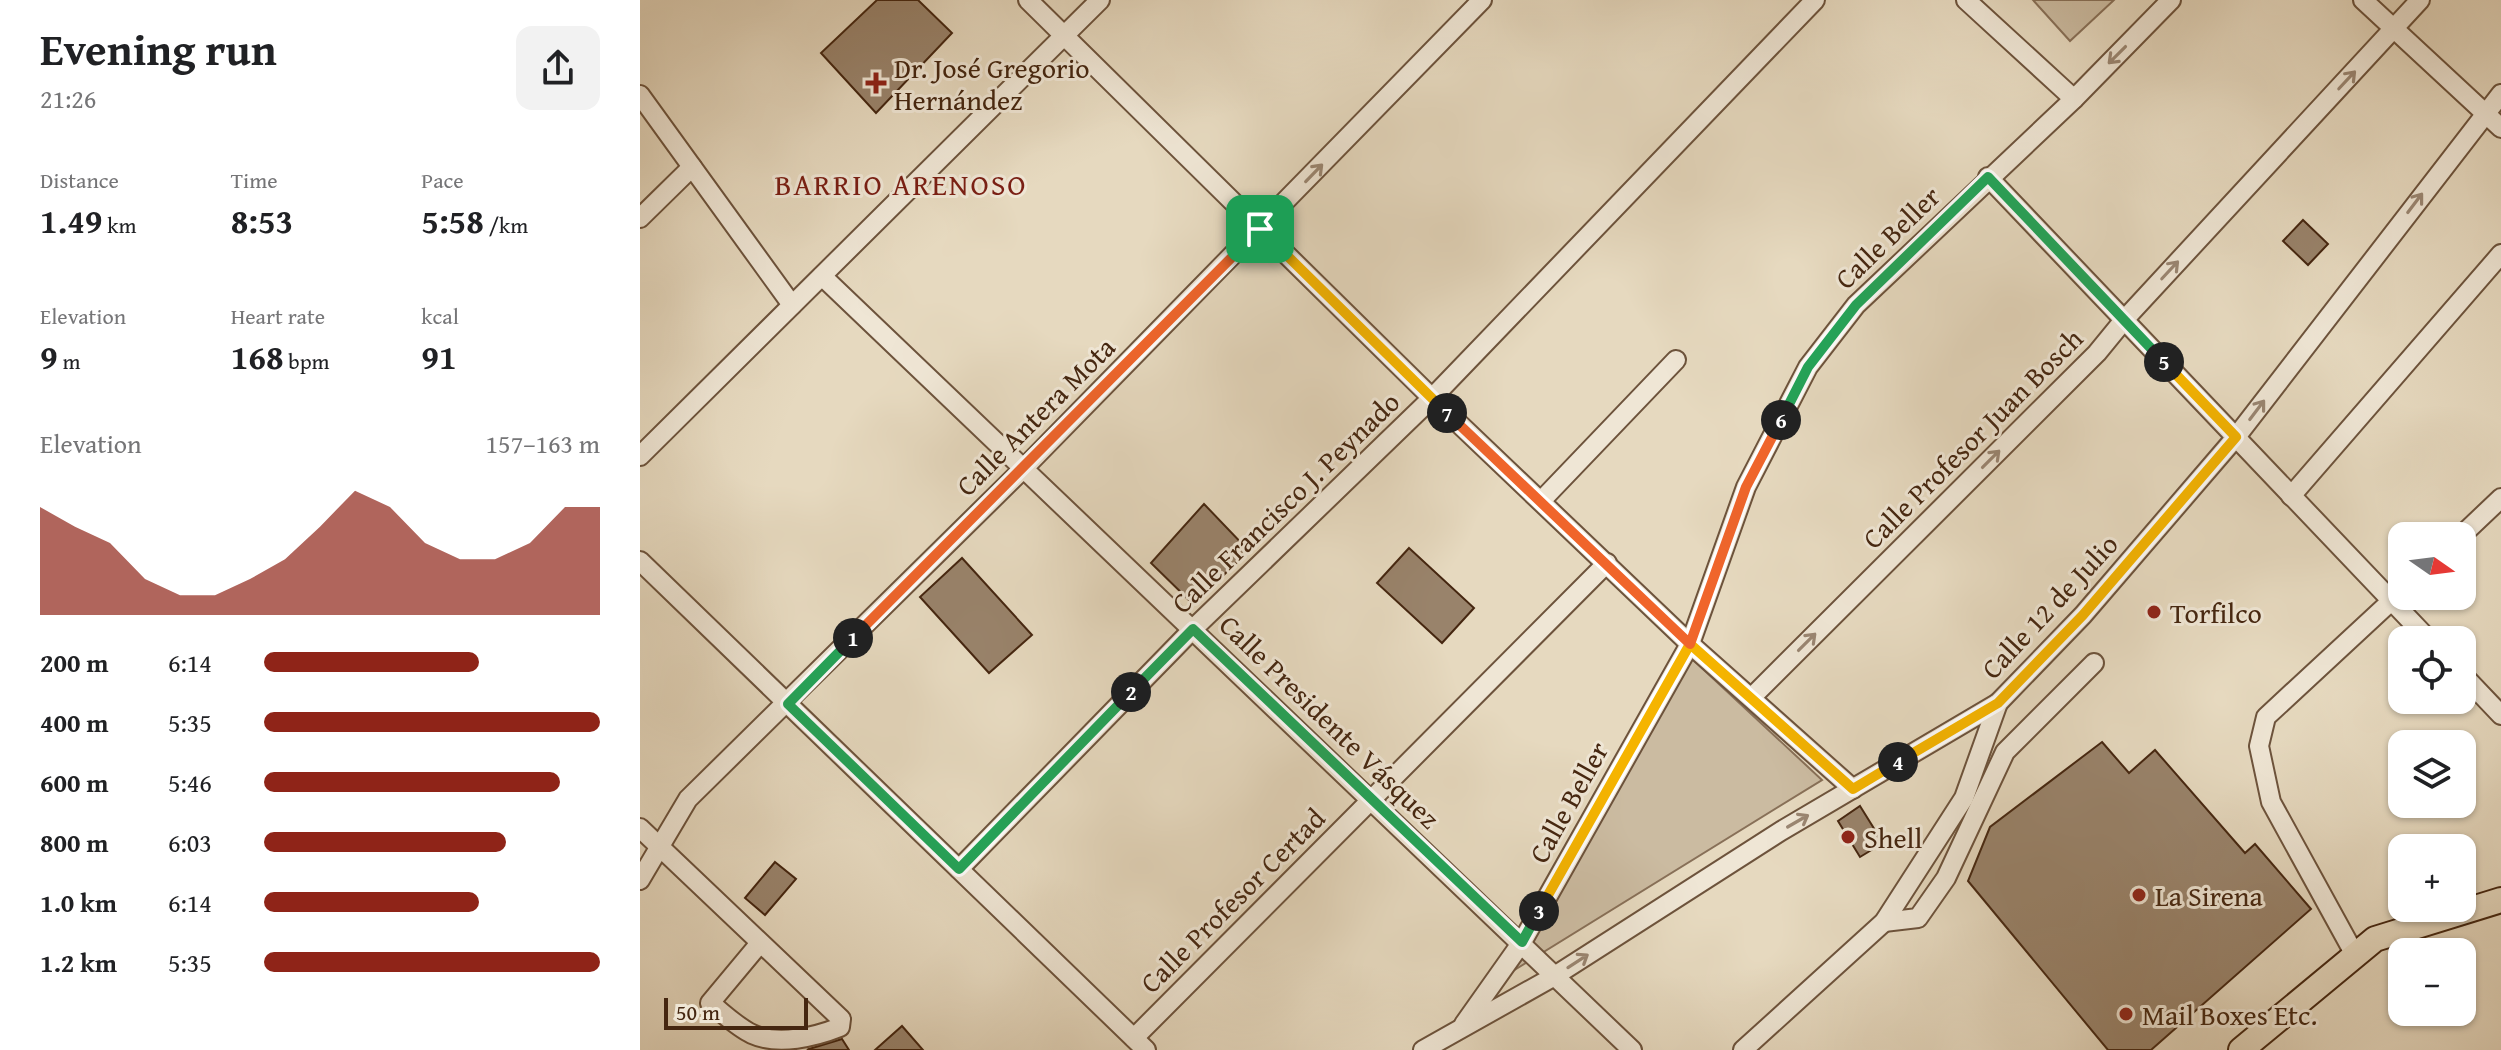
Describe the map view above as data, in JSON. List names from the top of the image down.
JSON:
{
  "streets": {
    "street": [
      "Calle Beller",
      "Calle Antera Mota",
      "Calle Profesor Juan Bosch",
      "Calle Francisco J. Peynado",
      "Calle 12 de Julio",
      "Calle Presidente Vásquez",
      "Calle Profesor Certad"
    ]
  },
  "crossings": [
    ["Calle Beller", "Calle 12 de Julio"],
    ["Calle Beller", "Calle Presidente Vásquez"],
    ["Calle Antera Mota", "Calle Presidente Vásquez"],
    ["Calle Francisco J. Peynado", "Calle Presidente Vásquez"],
    ["Calle 12 de Julio", "Calle Presidente Vásquez"],
    ["Calle Presidente Vásquez", "Calle Profesor Certad"]
  ],
  "one_way": ["Calle Profesor Juan Bosch"],
  "districts": ["BARRIO ARENOSO"],
  "places": {
    "health": ["Dr. José Gregorio Hernández"],
    "other": [
      "Torfilco",
      "Shell",
      "La Sirena",
      "Mail Boxes Etc."
    ]
  },
  "scale_bar": "50 m",
  "north": "right",
  "page": {
    "heading": ["Evening run", "21:26"],
    "stats": [
      ["Distance", "1.49 km"],
      ["Time", "8:53"],
      ["Pace", "5:58 /km"],
      ["Elevation", "9 m"],
      ["Heart rate", "168 bpm"],
      ["kcal", "91"]
    ],
    "pins": [
      "5",
      "7",
      "6",
      "1",
      "2",
      "4",
      "3"
    ],
    "chart": ["Elevation", "157–163 m"],
    "map_buttons": ["+", "−"],
    "list": [
      {
        "name": "200 m",
        "note": "6:14"
      },
      {
        "name": "400 m",
        "note": "5:35"
      },
      {
        "name": "600 m",
        "note": "5:46"
      },
      {
        "name": "800 m",
        "note": "6:03"
      },
      {
        "name": "1.0 km",
        "note": "6:14"
      },
      {
        "name": "1.2 km",
        "note": "5:35"
      }
    ],
    "scale": "50 m"
  }
}
